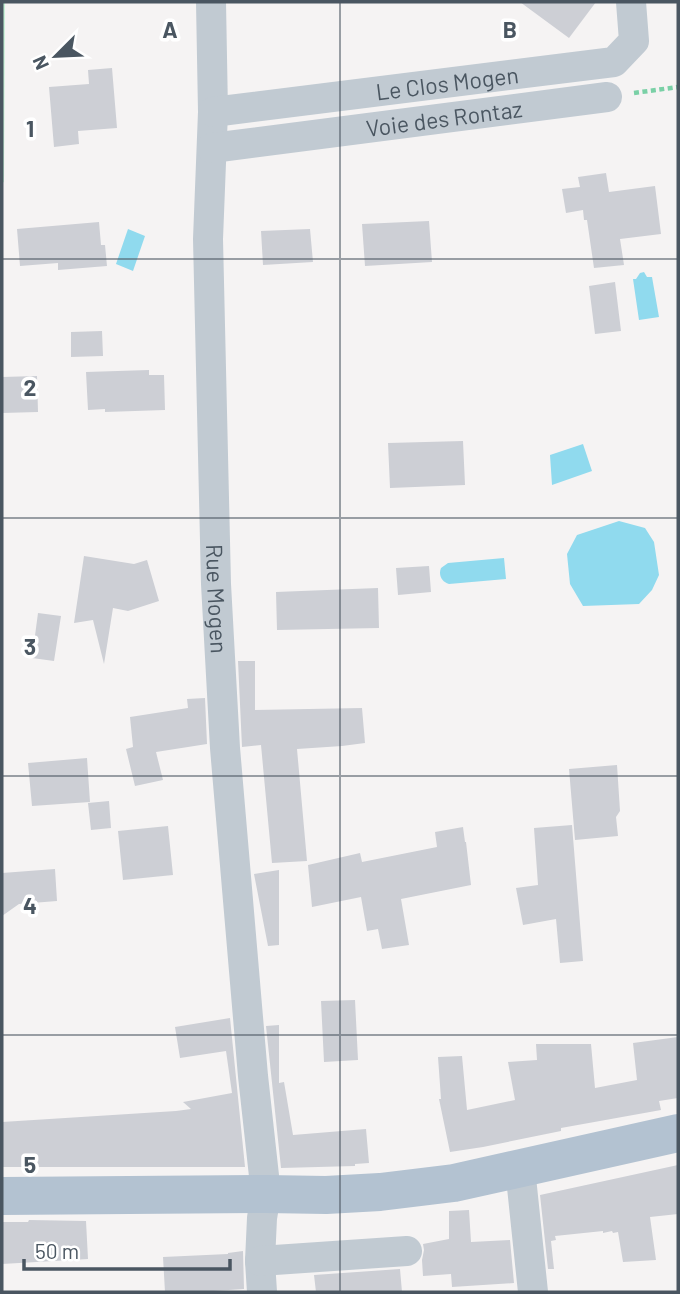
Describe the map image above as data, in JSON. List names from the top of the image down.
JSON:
{
  "streets": {
    "street": ["Le Clos Mogen", "Voie des Rontaz", "Rue Mogen"]
  },
  "crossings": [
    ["Le Clos Mogen", "Rue Mogen"],
    ["Voie des Rontaz", "Rue Mogen"]
  ],
  "scale_bar": "50 m",
  "north": "bottom left",
  "grid": {
    "columns": ["A", "B"],
    "rows": [
      "1",
      "2",
      "3",
      "4",
      "5"
    ]
  }
}
